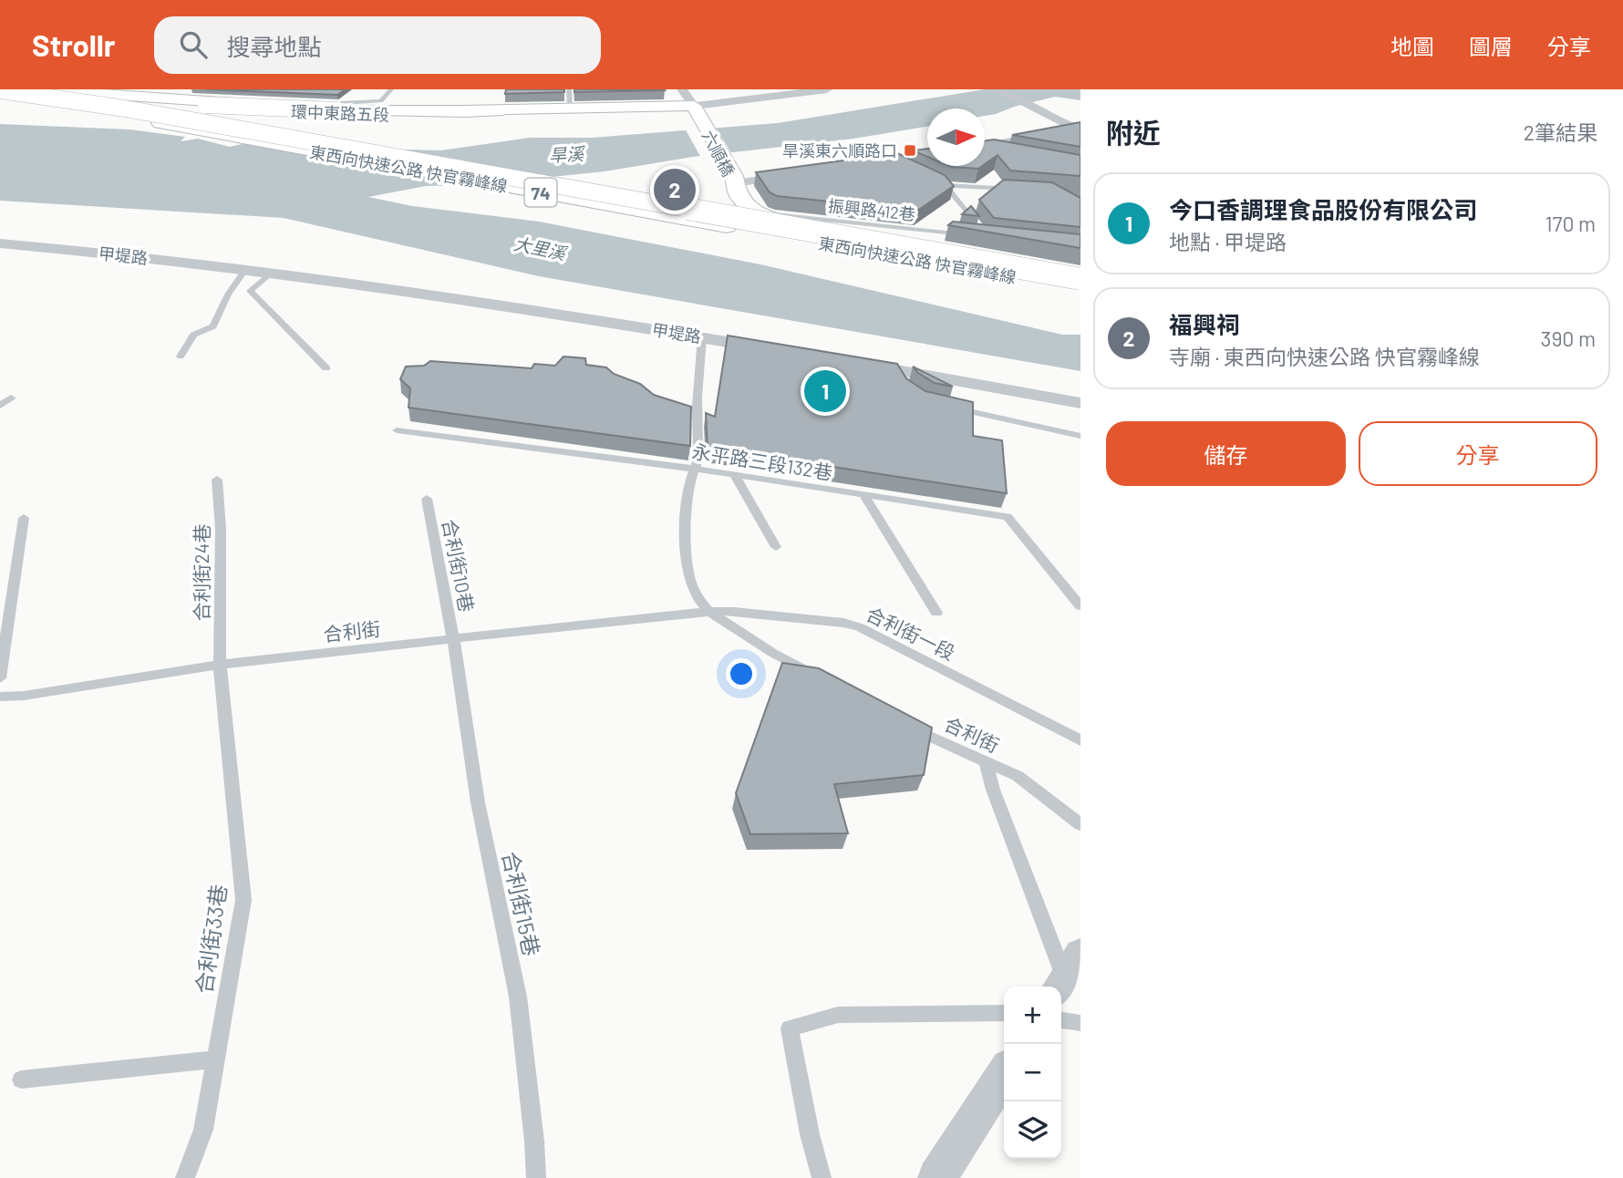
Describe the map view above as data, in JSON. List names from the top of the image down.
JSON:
{
  "streets": {
    "main road": [
      "環中東路五段",
      "六順橋",
      "東西向快速公路 快官霧峰線",
      "74"
    ],
    "street": ["甲堤路"],
    "lane": [
      "振興路412巷",
      "永平路三段132巷",
      "合利街10巷",
      "合利街24巷",
      "合利街",
      "合利街一段",
      "合利街15巷",
      "合利街33巷"
    ]
  },
  "crossings": [
    ["環中東路五段", "六順橋"],
    ["環中東路五段", "東西向快速公路 快官霧峰線"],
    ["合利街10巷", "合利街"],
    ["合利街10巷", "合利街15巷"],
    ["合利街24巷", "合利街"],
    ["合利街24巷", "合利街33巷"],
    ["合利街", "合利街一段"],
    ["合利街", "合利街15巷"],
    ["合利街", "合利街33巷"]
  ],
  "water": ["旱溪", "大里溪"],
  "places": {
    "transit": ["旱溪東六順路口"]
  },
  "north": "right",
  "page": {
    "header": "Strollr",
    "search": "搜尋地點",
    "nav": ["地圖", "圖層", "分享"],
    "heading": ["附近", "2筆結果"],
    "pins": ["2", "1"],
    "list": [
      {
        "mark": "1",
        "name": "今口香調理食品股份有限公司",
        "note": "地點 · 甲堤路",
        "value": "170 m"
      },
      {
        "mark": "2",
        "name": "福興祠",
        "note": "寺廟 · 東西向快速公路 快官霧峰線",
        "value": "390 m"
      }
    ],
    "buttons": ["儲存", "分享"],
    "map_buttons": ["+", "−"]
  }
}
